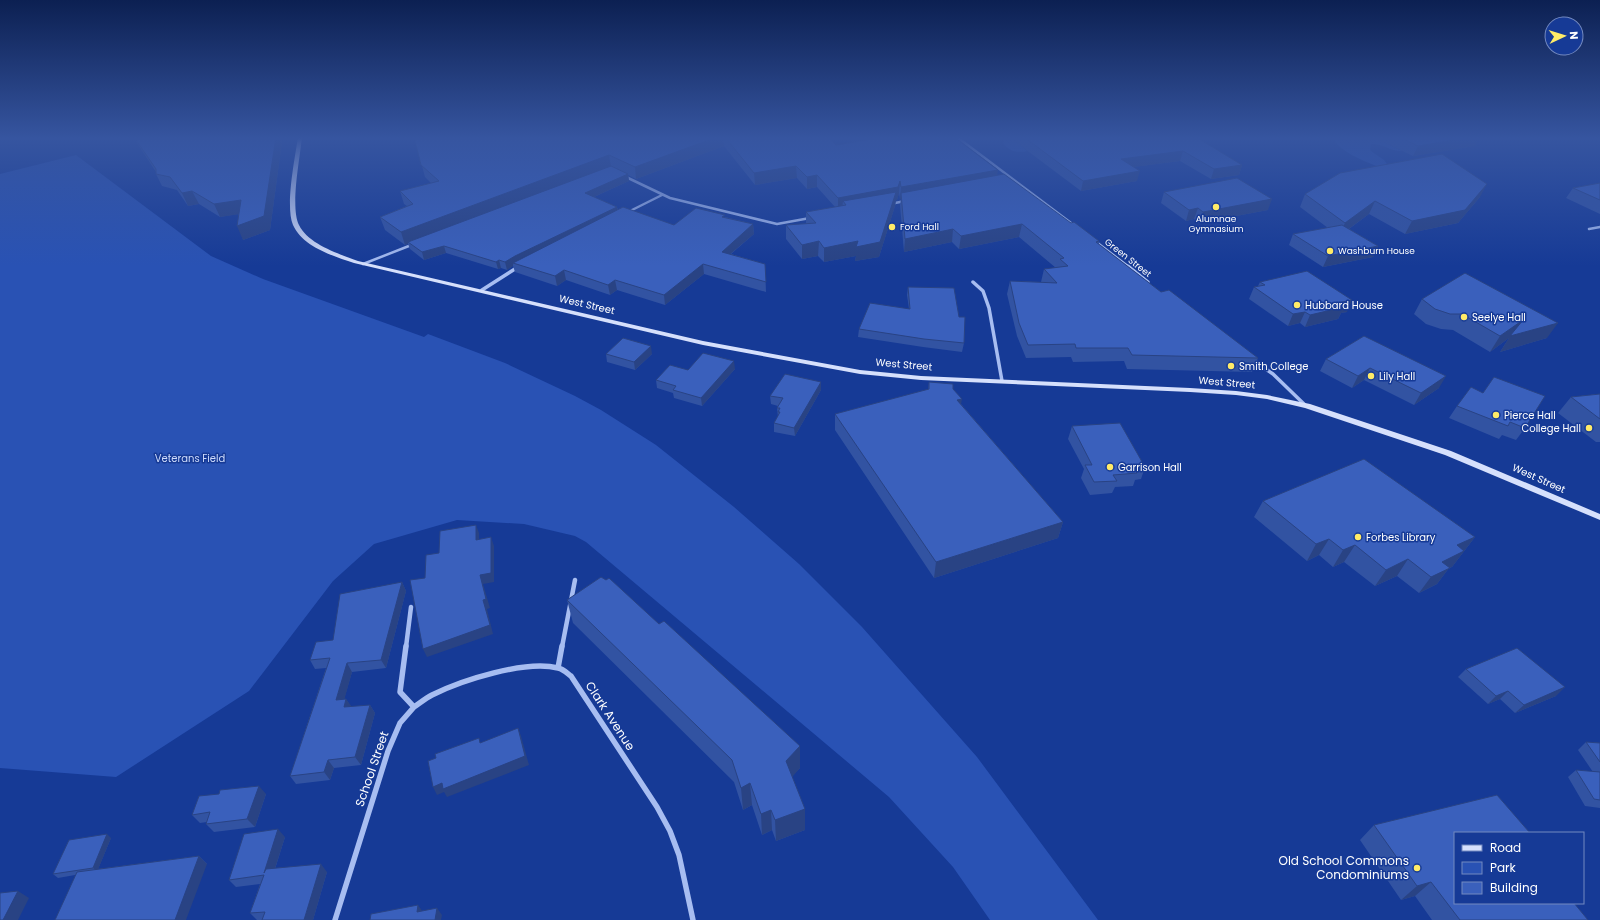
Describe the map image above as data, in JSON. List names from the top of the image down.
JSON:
{
  "streets": {
    "main road": ["West Street"],
    "street": ["Green Street", "Clark Avenue", "School Street"]
  },
  "parks": ["Veterans Field"],
  "places": [
    "Alumnae Gymnasium",
    "Ford Hall",
    "Washburn House",
    "Hubbard House",
    "Seelye Hall",
    "Smith College",
    "Lily Hall",
    "Pierce Hall",
    "College Hall",
    "Garrison Hall",
    "Forbes Library",
    "Old School Commons Condominiums"
  ],
  "legend": ["Road", "Park", "Building"],
  "north": "right"
}
